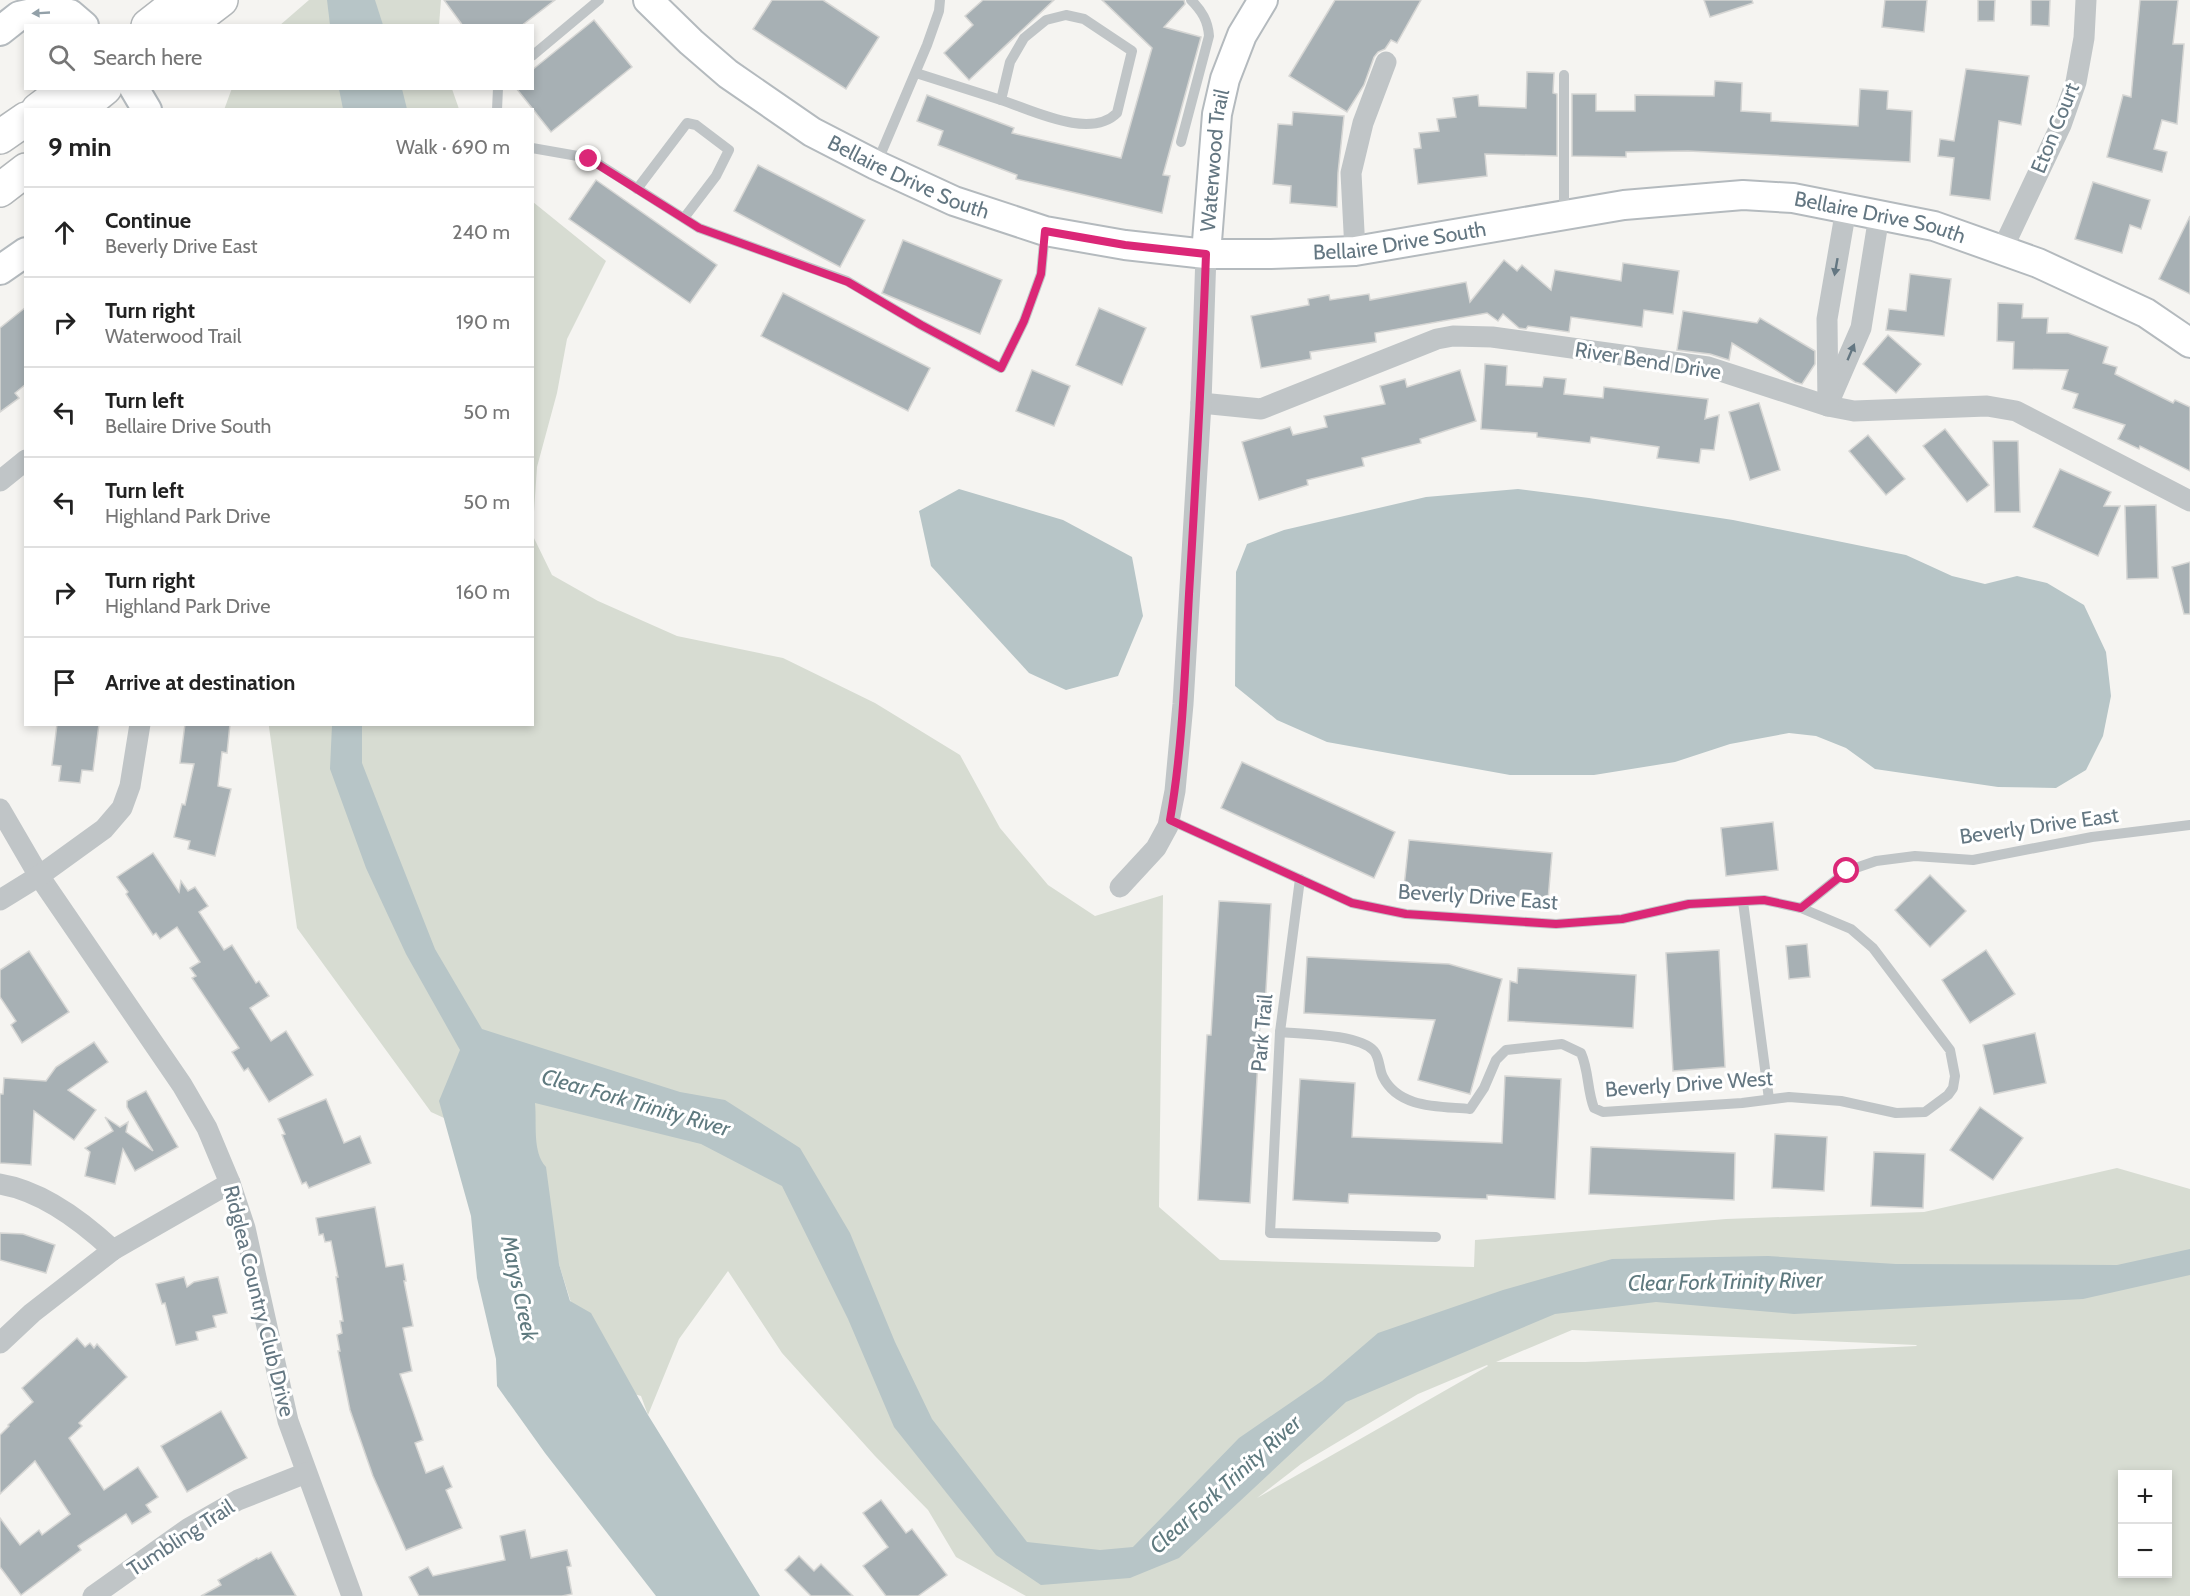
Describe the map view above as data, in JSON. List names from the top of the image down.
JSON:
{
  "streets": {
    "street": [
      "Eton Court",
      "Waterwood Trail",
      "Bellaire Drive South",
      "River Bend Drive",
      "Ridglea Country Club Drive",
      "Tumbling Trail"
    ],
    "lane": ["Beverly Drive East", "Park Trail", "Beverly Drive West"]
  },
  "crossings": [
    ["Eton Court", "Bellaire Drive South"],
    ["Waterwood Trail", "Bellaire Drive South"],
    ["Waterwood Trail", "River Bend Drive"],
    ["Waterwood Trail", "Beverly Drive East"],
    ["Beverly Drive East", "Park Trail"],
    ["Beverly Drive East", "Beverly Drive West"],
    ["Park Trail", "Beverly Drive West"],
    ["Ridglea Country Club Drive", "Tumbling Trail"]
  ],
  "water": ["Clear Fork Trinity River", "Marys Creek"],
  "page": {
    "search": "Search here",
    "heading": ["9 min", "Walk · 690 m"],
    "list": [
      ["Continue", "Beverly Drive East", "240 m"],
      ["Turn right", "Waterwood Trail", "190 m"],
      ["Turn left", "Bellaire Drive South", "50 m"],
      ["Turn left", "Highland Park Drive", "50 m"],
      ["Turn right", "Highland Park Drive", "160 m"],
      "Arrive at destination"
    ],
    "map_buttons": ["+", "−"]
  }
}
